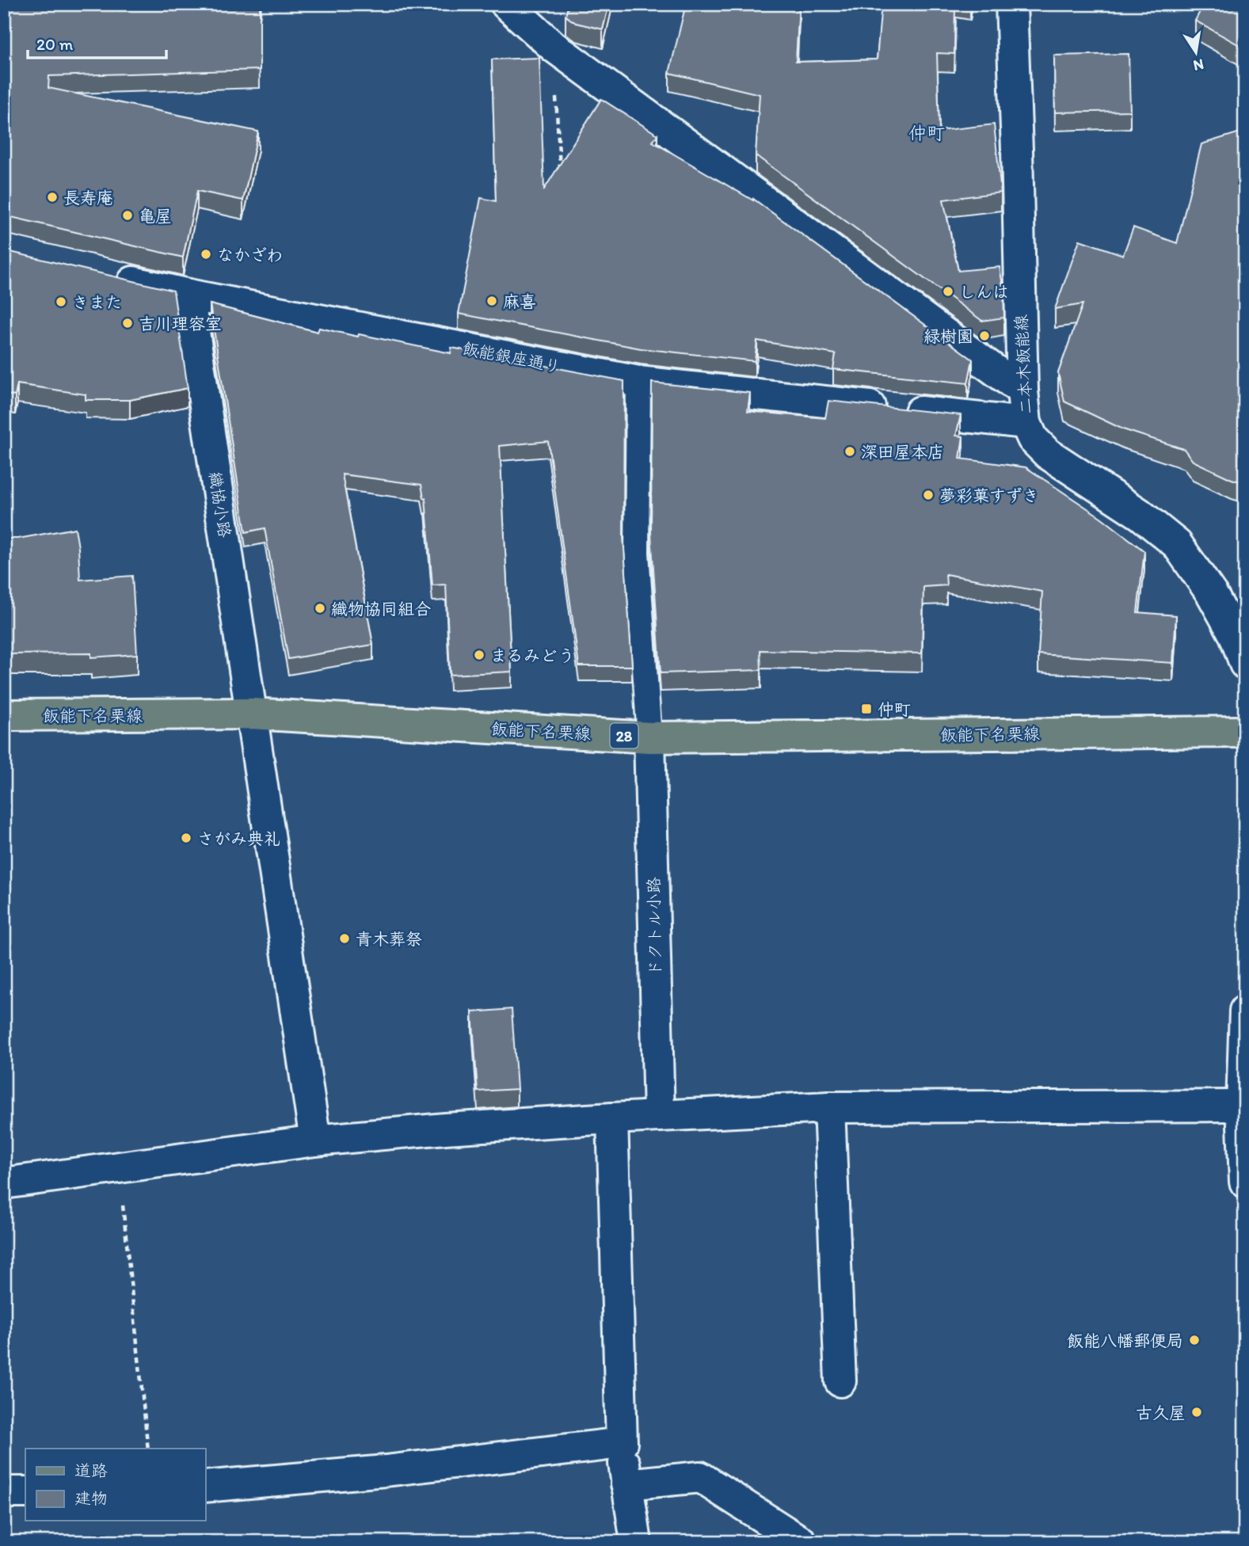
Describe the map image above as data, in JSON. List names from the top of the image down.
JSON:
{
  "streets": {
    "main road": ["飯能下名栗線", "28"],
    "street": [
      "飯能銀座通り",
      "二本木飯能線",
      "織協小路",
      "ドクトル小路"
    ]
  },
  "crossings": [
    ["飯能銀座通り", "二本木飯能線"],
    ["飯能銀座通り", "織協小路"],
    ["織協小路", "飯能下名栗線"],
    ["飯能下名栗線", "ドクトル小路"]
  ],
  "districts": ["仲町"],
  "places": {
    "other": [
      "長寿庵",
      "亀屋",
      "なかざわ",
      "しんは",
      "麻喜",
      "きまた",
      "吉川理容室",
      "緑樹園",
      "深田屋本店",
      "夢彩菓すずき",
      "織物協同組合",
      "まるみどう",
      "さがみ典礼",
      "青木葬祭",
      "飯能八幡郵便局",
      "古久屋"
    ],
    "transit": ["仲町"]
  },
  "legend": ["道路", "建物"],
  "scale_bar": "20 m",
  "north": "bottom"
}
